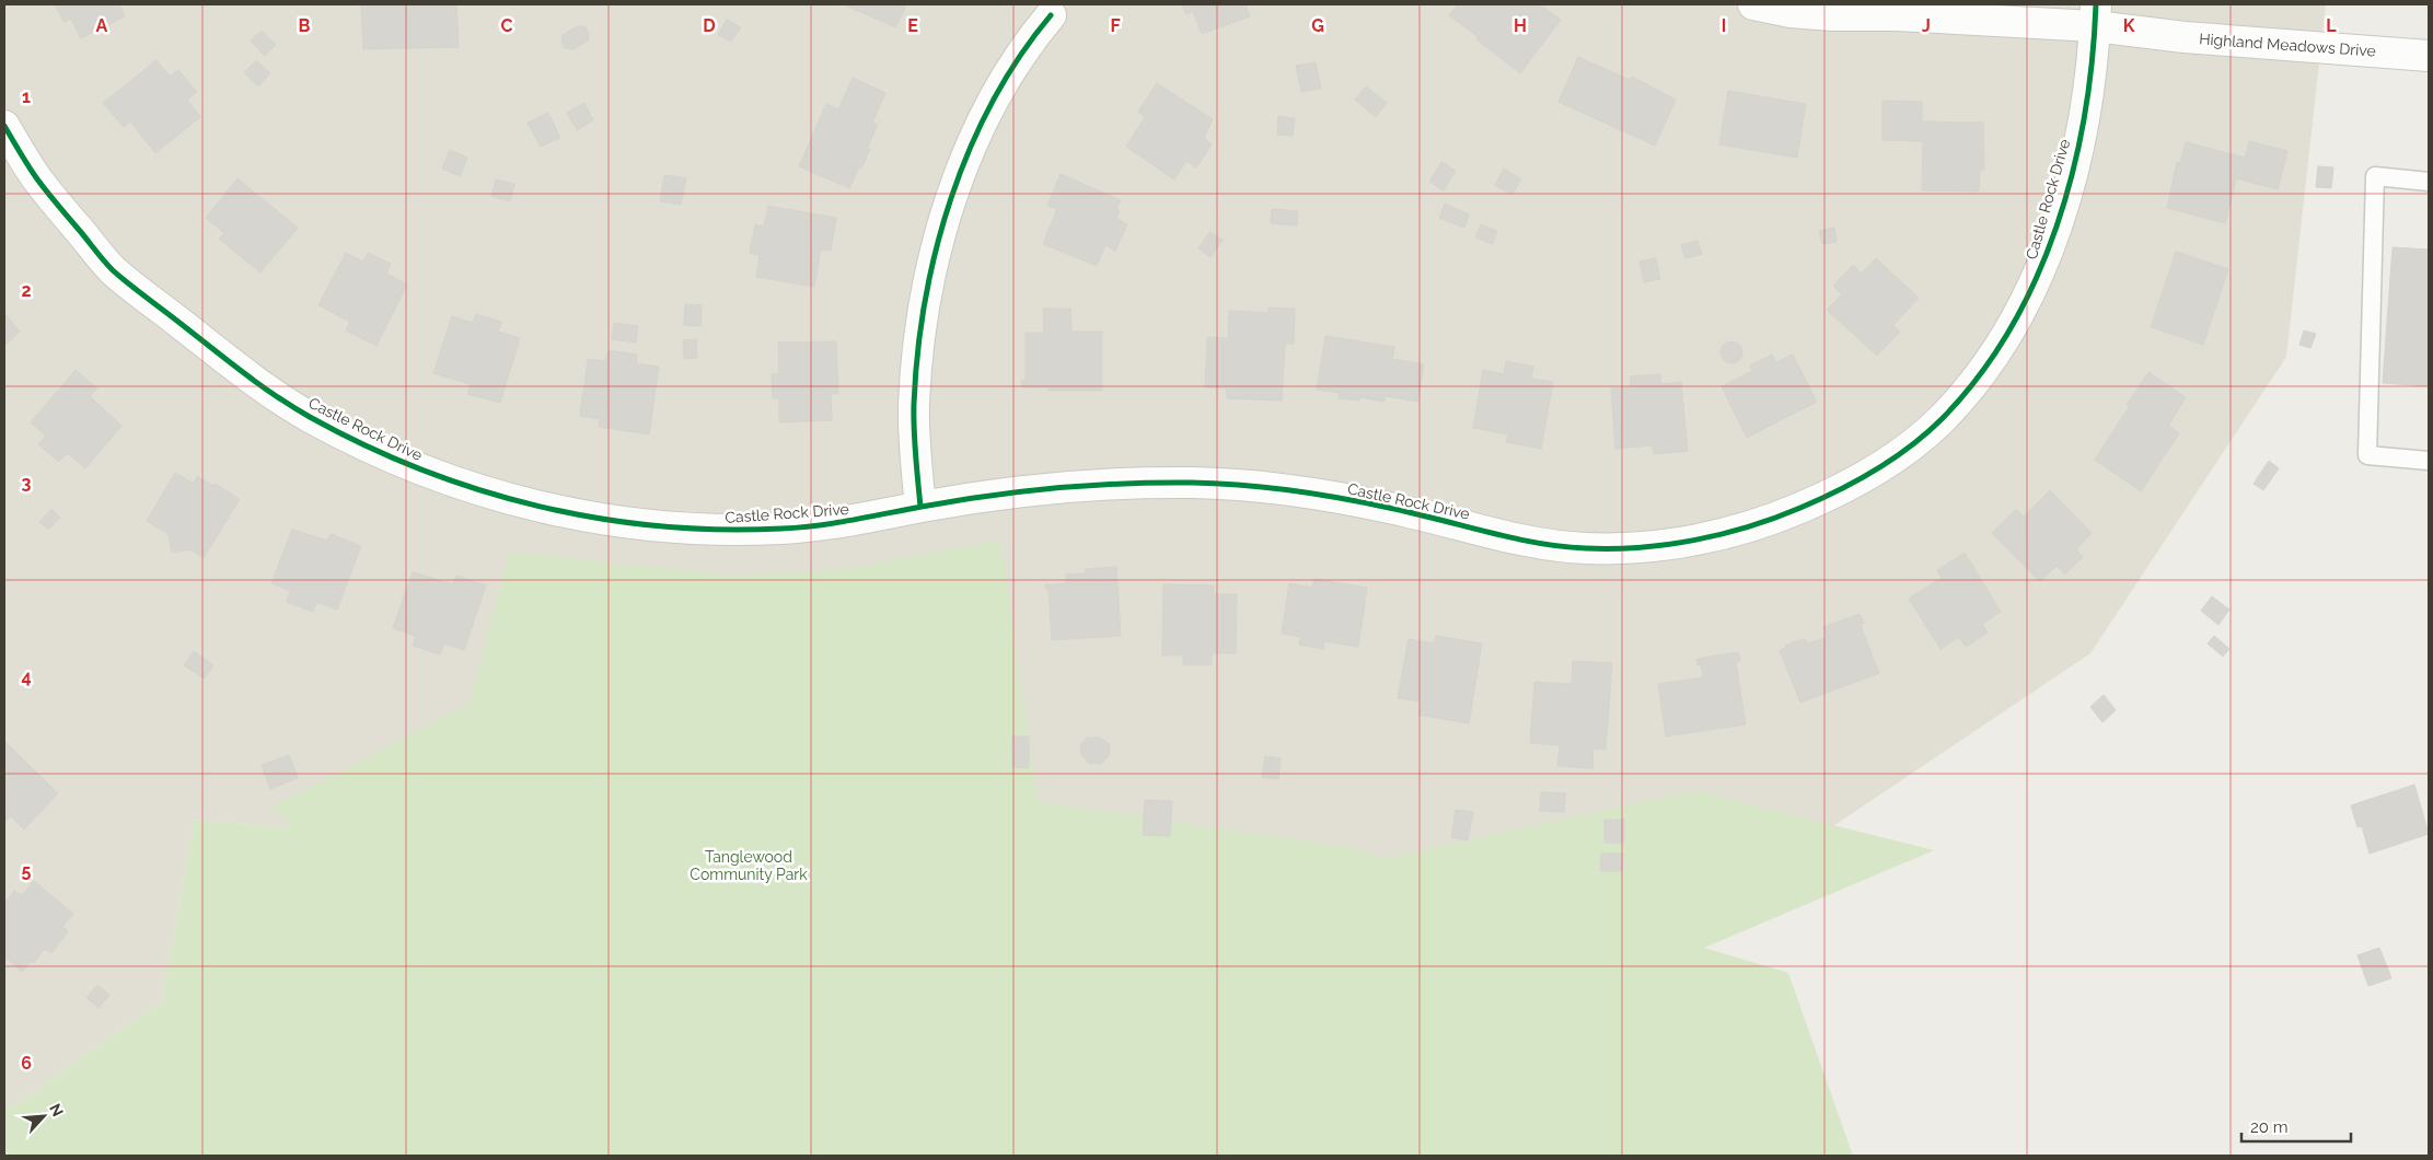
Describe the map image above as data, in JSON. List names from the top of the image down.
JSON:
{
  "streets": {
    "street": ["Highland Meadows Drive", "Castle Rock Drive"]
  },
  "crossings": [
    ["Highland Meadows Drive", "Castle Rock Drive"]
  ],
  "parks": ["Tanglewood Community Park"],
  "scale_bar": "20 m",
  "north": "top right",
  "grid": {
    "columns": [
      "A",
      "B",
      "C",
      "D",
      "E",
      "F",
      "G",
      "H",
      "I",
      "J",
      "K",
      "L"
    ],
    "rows": [
      "1",
      "2",
      "3",
      "4",
      "5",
      "6"
    ]
  }
}
